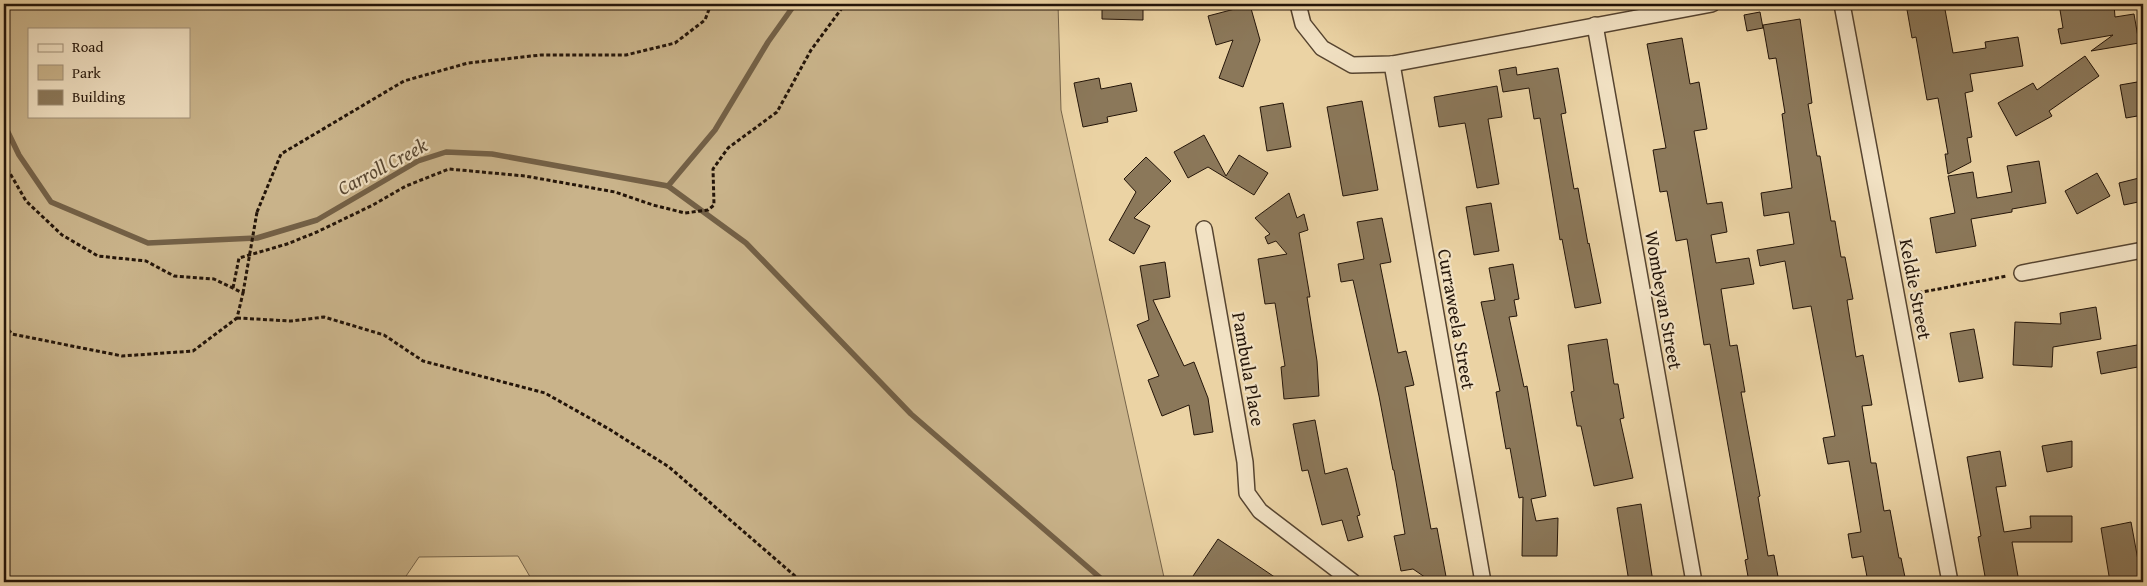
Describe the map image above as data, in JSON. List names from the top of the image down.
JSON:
{
  "streets": {
    "street": [
      "Keldie Street",
      "Wombeyan Street",
      "Curraweela Street",
      "Pambula Place"
    ]
  },
  "water": ["Carroll Creek"],
  "legend": ["Road", "Park", "Building"]
}
